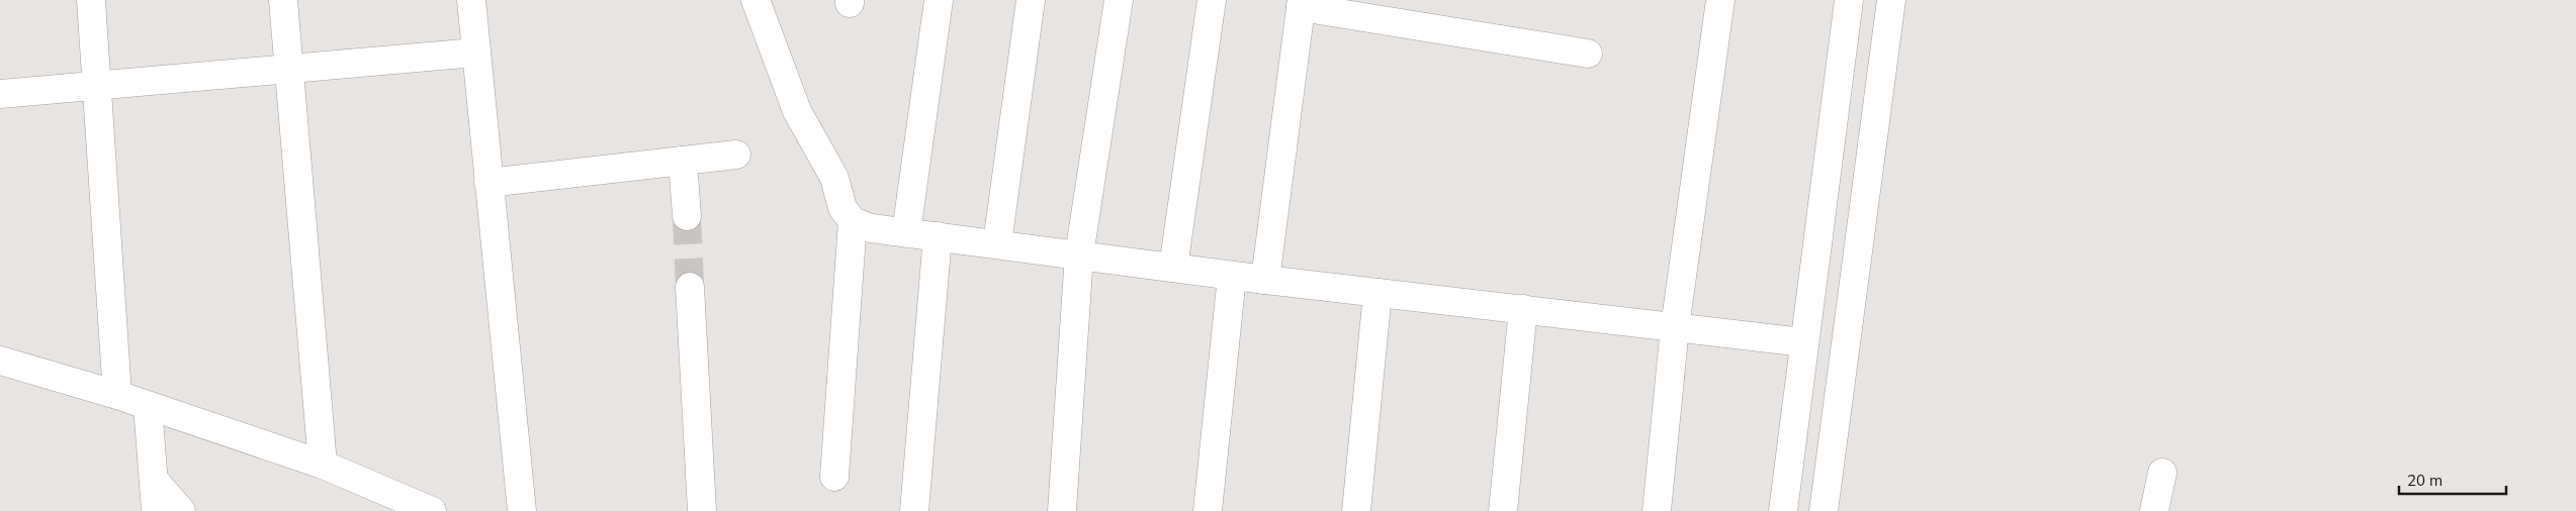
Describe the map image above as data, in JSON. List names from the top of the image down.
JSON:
{
  "scale_bar": "20 m"
}
